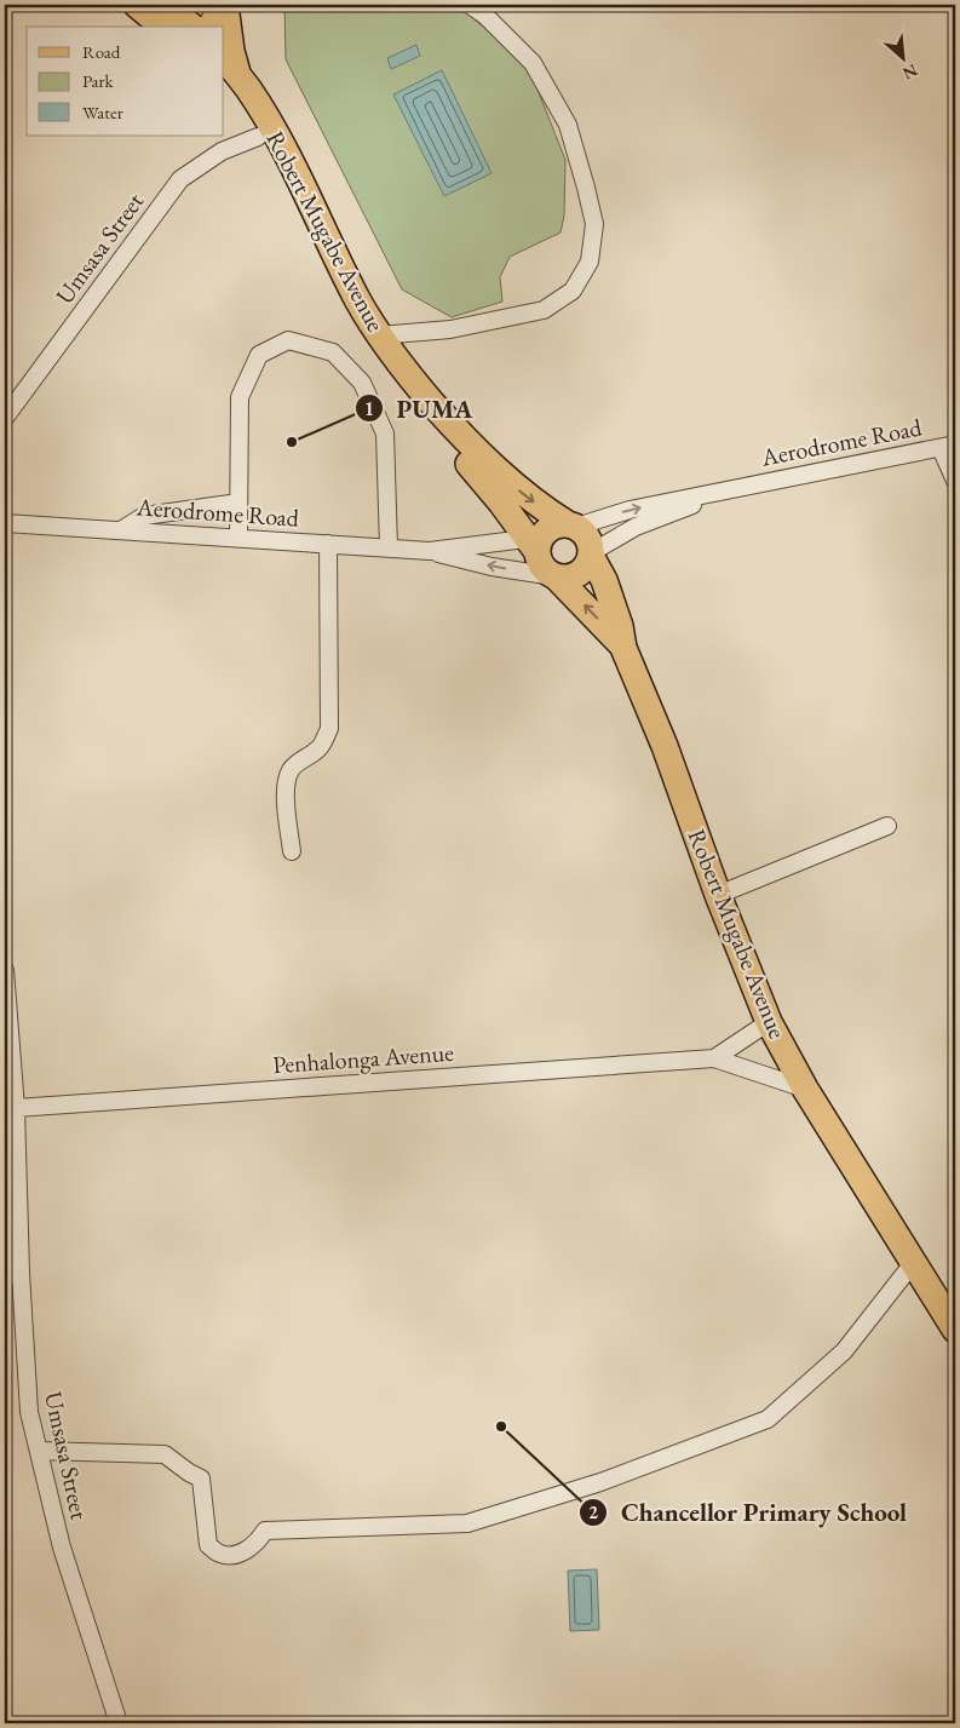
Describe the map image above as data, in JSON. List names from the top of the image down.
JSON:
{
  "streets": {
    "highway": ["Robert Mugabe Avenue"],
    "street": ["Umsasa Street", "Aerodrome Road", "Penhalonga Avenue"]
  },
  "crossings": [
    ["Robert Mugabe Avenue", "Umsasa Street"],
    ["Robert Mugabe Avenue", "Aerodrome Road"],
    ["Robert Mugabe Avenue", "Penhalonga Avenue"],
    ["Umsasa Street", "Penhalonga Avenue"]
  ],
  "places": ["PUMA", "Chancellor Primary School"],
  "legend": ["Road", "Park", "Water"],
  "north": "bottom right"
}
